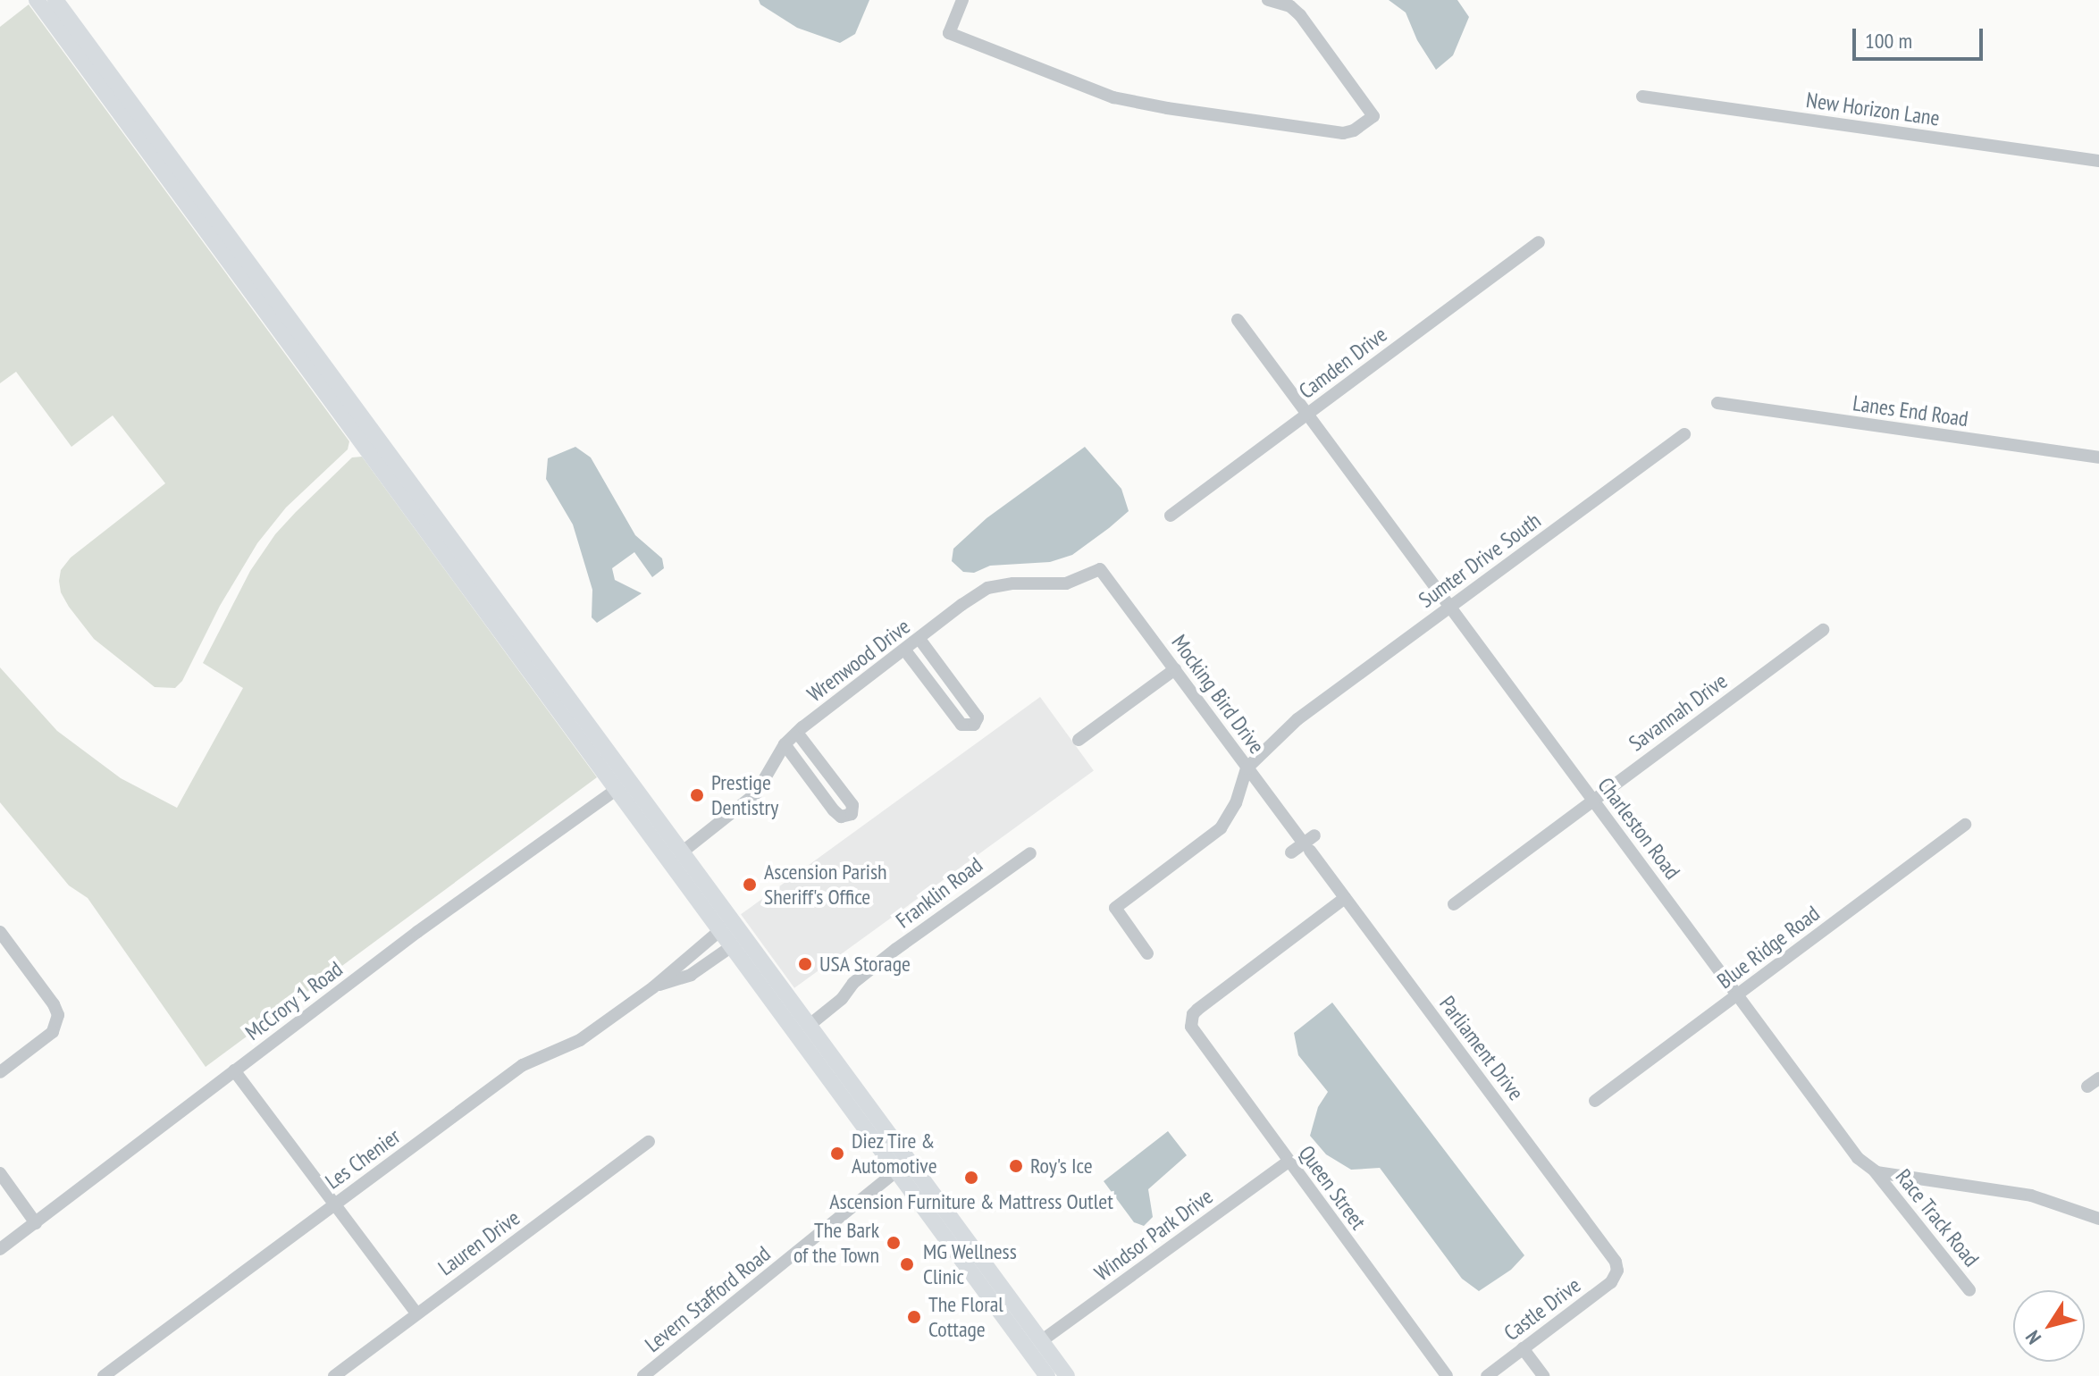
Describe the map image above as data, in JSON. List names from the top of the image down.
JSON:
{
  "streets": {
    "street": [
      "New Horizon Lane",
      "Camden Drive",
      "Lanes End Road",
      "Sumter Drive South",
      "Wrenwood Drive",
      "Mocking Bird Drive",
      "Savannah Drive",
      "Charleston Road",
      "Franklin Road",
      "Blue Ridge Road",
      "McCrory 1 Road",
      "Parliament Drive",
      "Les Chenier",
      "Queen Street",
      "Race Track Road",
      "Windsor Park Drive",
      "Lauren Drive",
      "Levern Stafford Road",
      "Castle Drive"
    ]
  },
  "crossings": [
    ["Camden Drive", "Charleston Road"],
    ["Sumter Drive South", "Mocking Bird Drive"],
    ["Sumter Drive South", "Charleston Road"],
    ["Wrenwood Drive", "Mocking Bird Drive"],
    ["Mocking Bird Drive", "Parliament Drive"],
    ["Savannah Drive", "Charleston Road"],
    ["Charleston Road", "Blue Ridge Road"],
    ["Charleston Road", "Race Track Road"],
    ["Parliament Drive", "Queen Street"],
    ["Parliament Drive", "Castle Drive"],
    ["Queen Street", "Windsor Park Drive"]
  ],
  "places": [
    "Prestige Dentistry",
    "Ascension Parish Sheriff's Office",
    "USA Storage",
    "Diez Tire & Automotive",
    "Roy's Ice",
    "Ascension Furniture & Mattress Outlet",
    "The Bark of the Town",
    "MG Wellness Clinic",
    "The Floral Cottage"
  ],
  "scale_bar": "100 m",
  "north": "bottom left"
}
